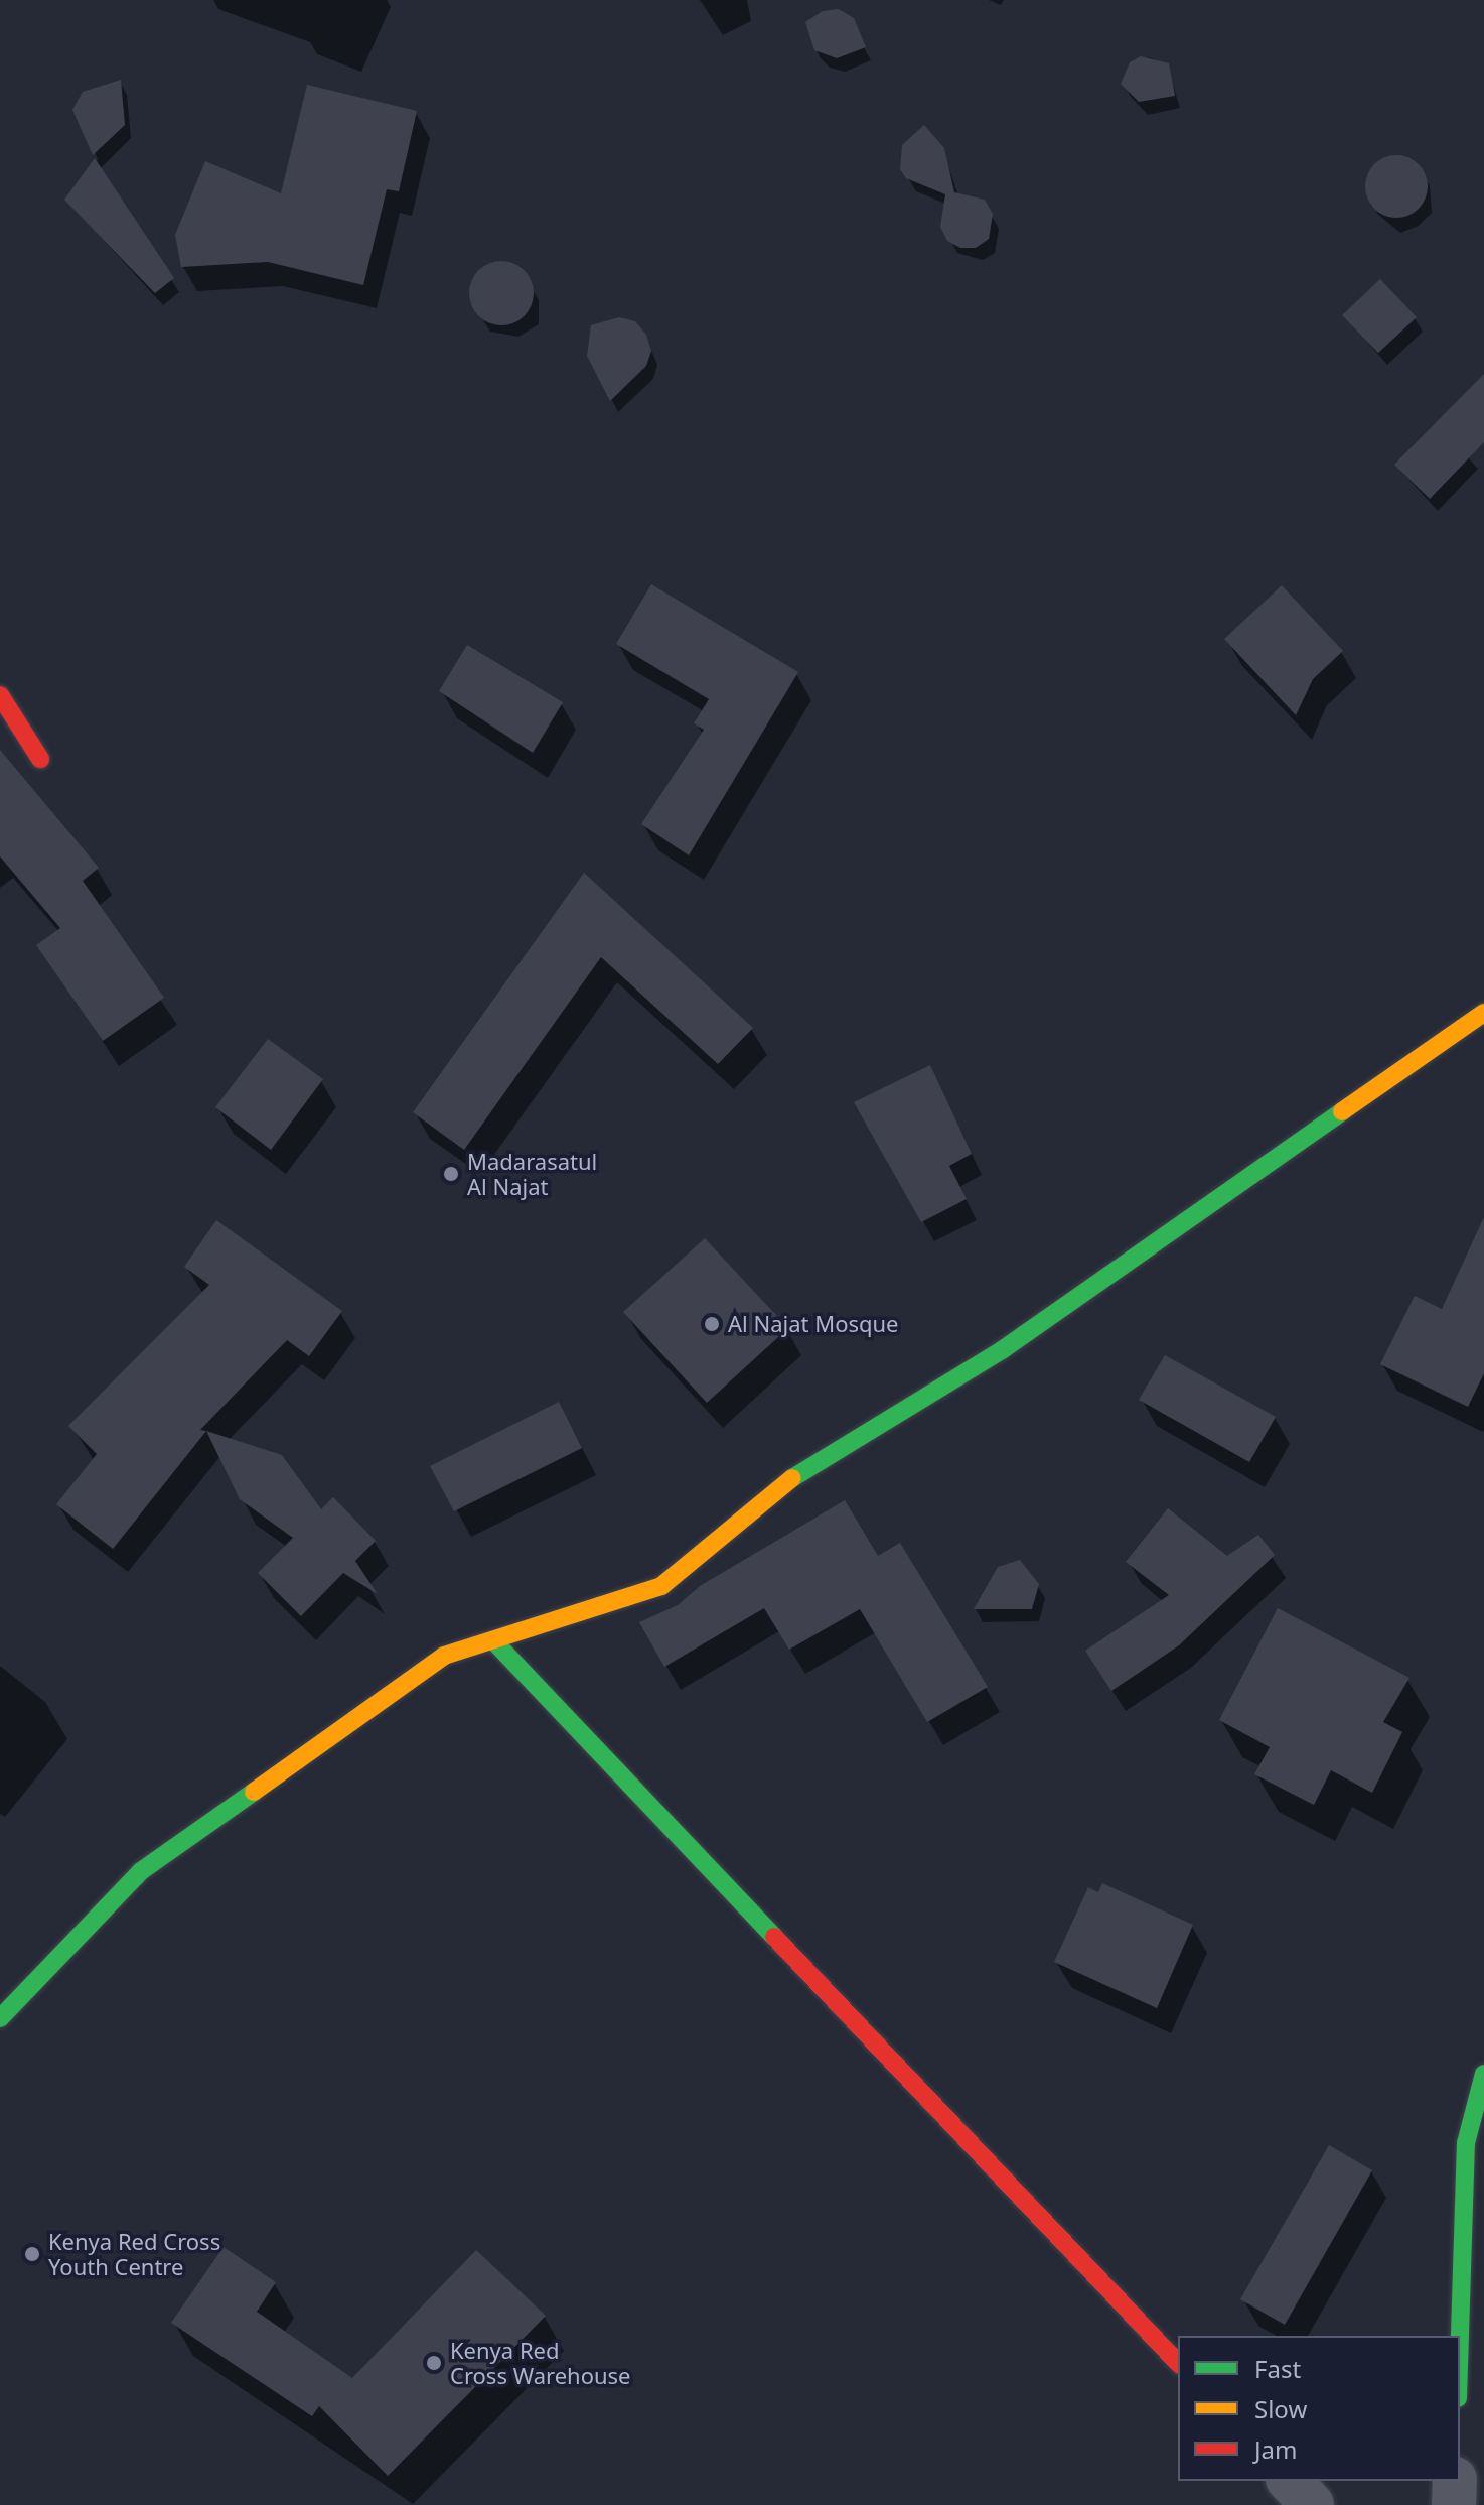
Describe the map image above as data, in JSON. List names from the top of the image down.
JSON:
{
  "places": [
    "Madarasatul Al Najat",
    "Al Najat Mosque",
    "Kenya Red Cross Youth Centre",
    "Kenya Red Cross Warehouse"
  ],
  "legend": ["Fast", "Slow", "Jam"]
}
